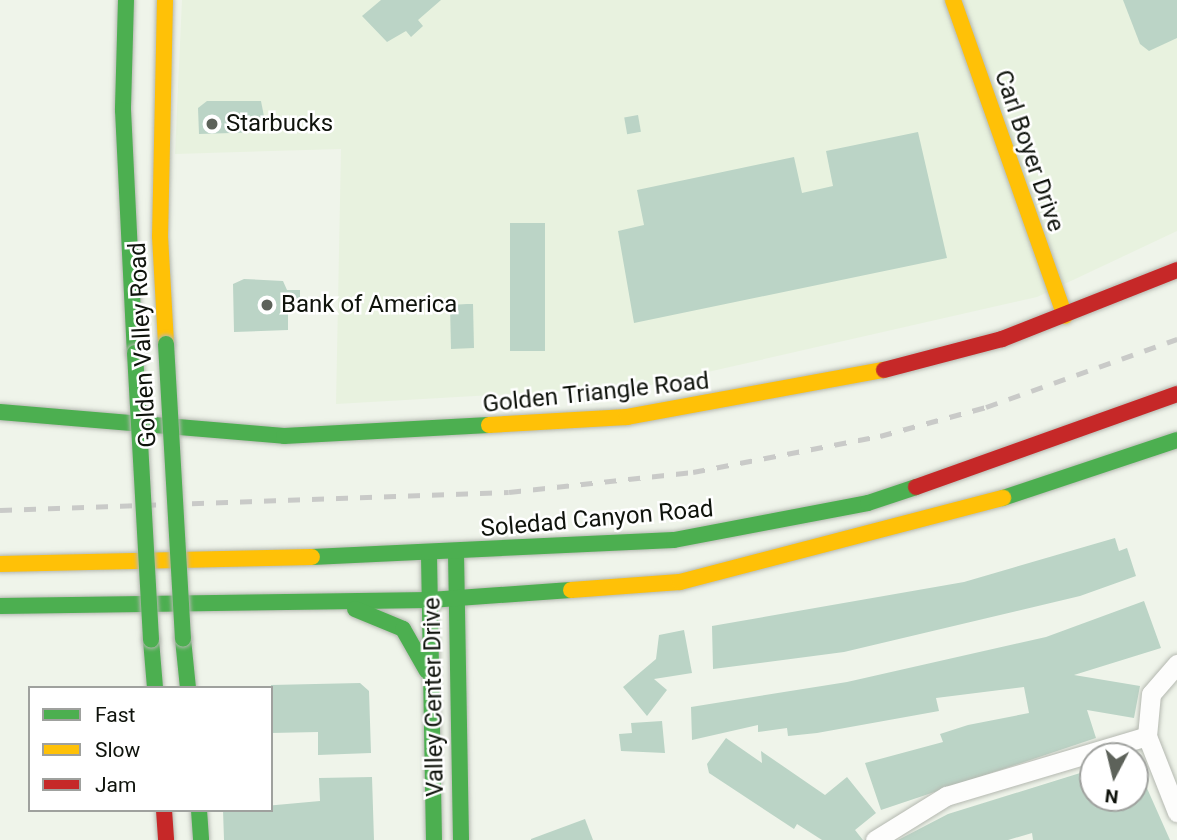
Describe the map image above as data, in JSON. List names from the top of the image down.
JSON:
{
  "streets": {
    "main road": [
      "Carl Boyer Drive",
      "Golden Valley Road",
      "Golden Triangle Road",
      "Soledad Canyon Road",
      "Valley Center Drive"
    ]
  },
  "crossings": [
    ["Carl Boyer Drive", "Golden Triangle Road"],
    ["Soledad Canyon Road", "Valley Center Drive"]
  ],
  "places": ["Starbucks", "Bank of America"],
  "legend": ["Fast", "Slow", "Jam"],
  "north": "bottom"
}
